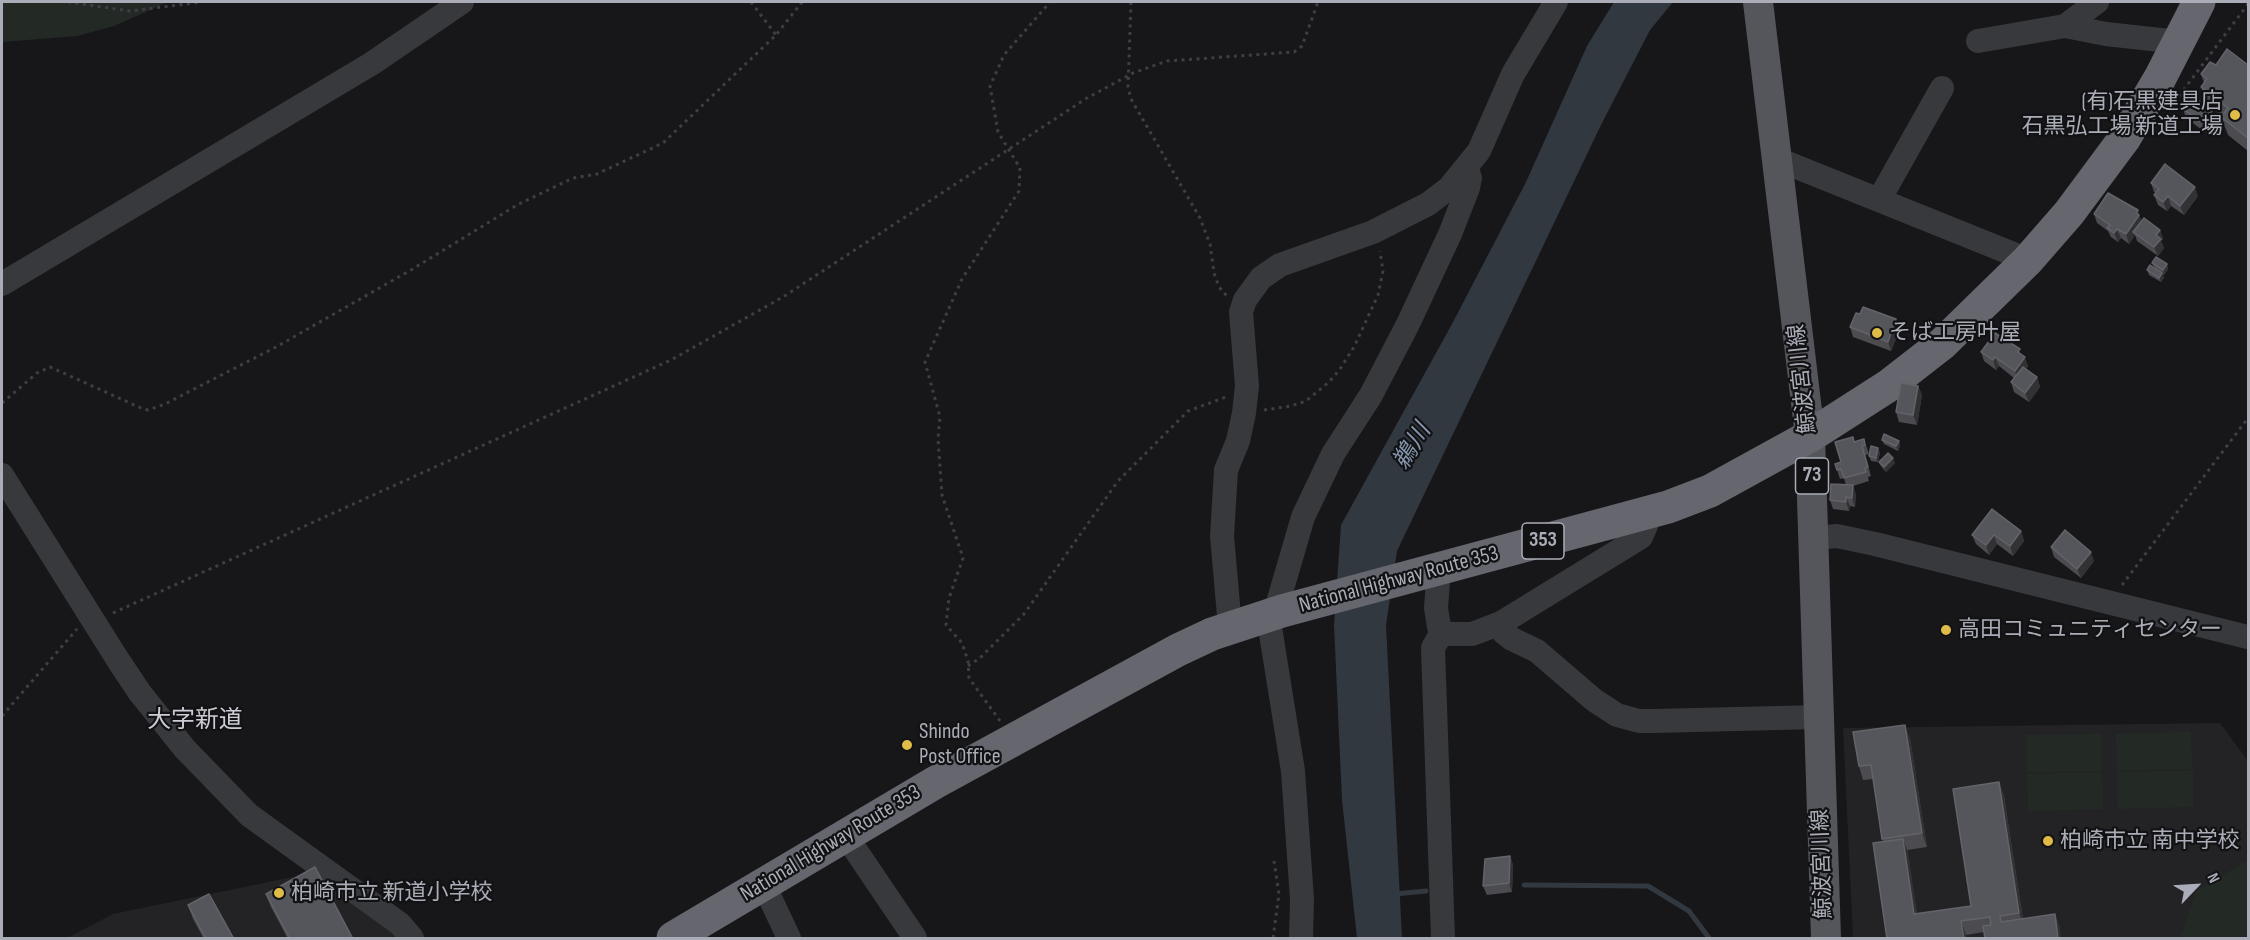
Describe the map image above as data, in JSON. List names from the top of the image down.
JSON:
{
  "streets": {
    "highway": ["353", "National Highway Route 353"],
    "main road": ["鯨波宮川線", "73"]
  },
  "crossings": [
    ["鯨波宮川線", "National Highway Route 353"]
  ],
  "districts": ["大字新道"],
  "water": ["鵜川"],
  "places": [
    "(有)石黒建具店 石黒弘工場 新道工場",
    "そば工房叶屋",
    "高田コミュニティセンター",
    "Shindo Post Office",
    "柏崎市立 南中学校",
    "柏崎市立 新道小学校"
  ],
  "north": "top right"
}
